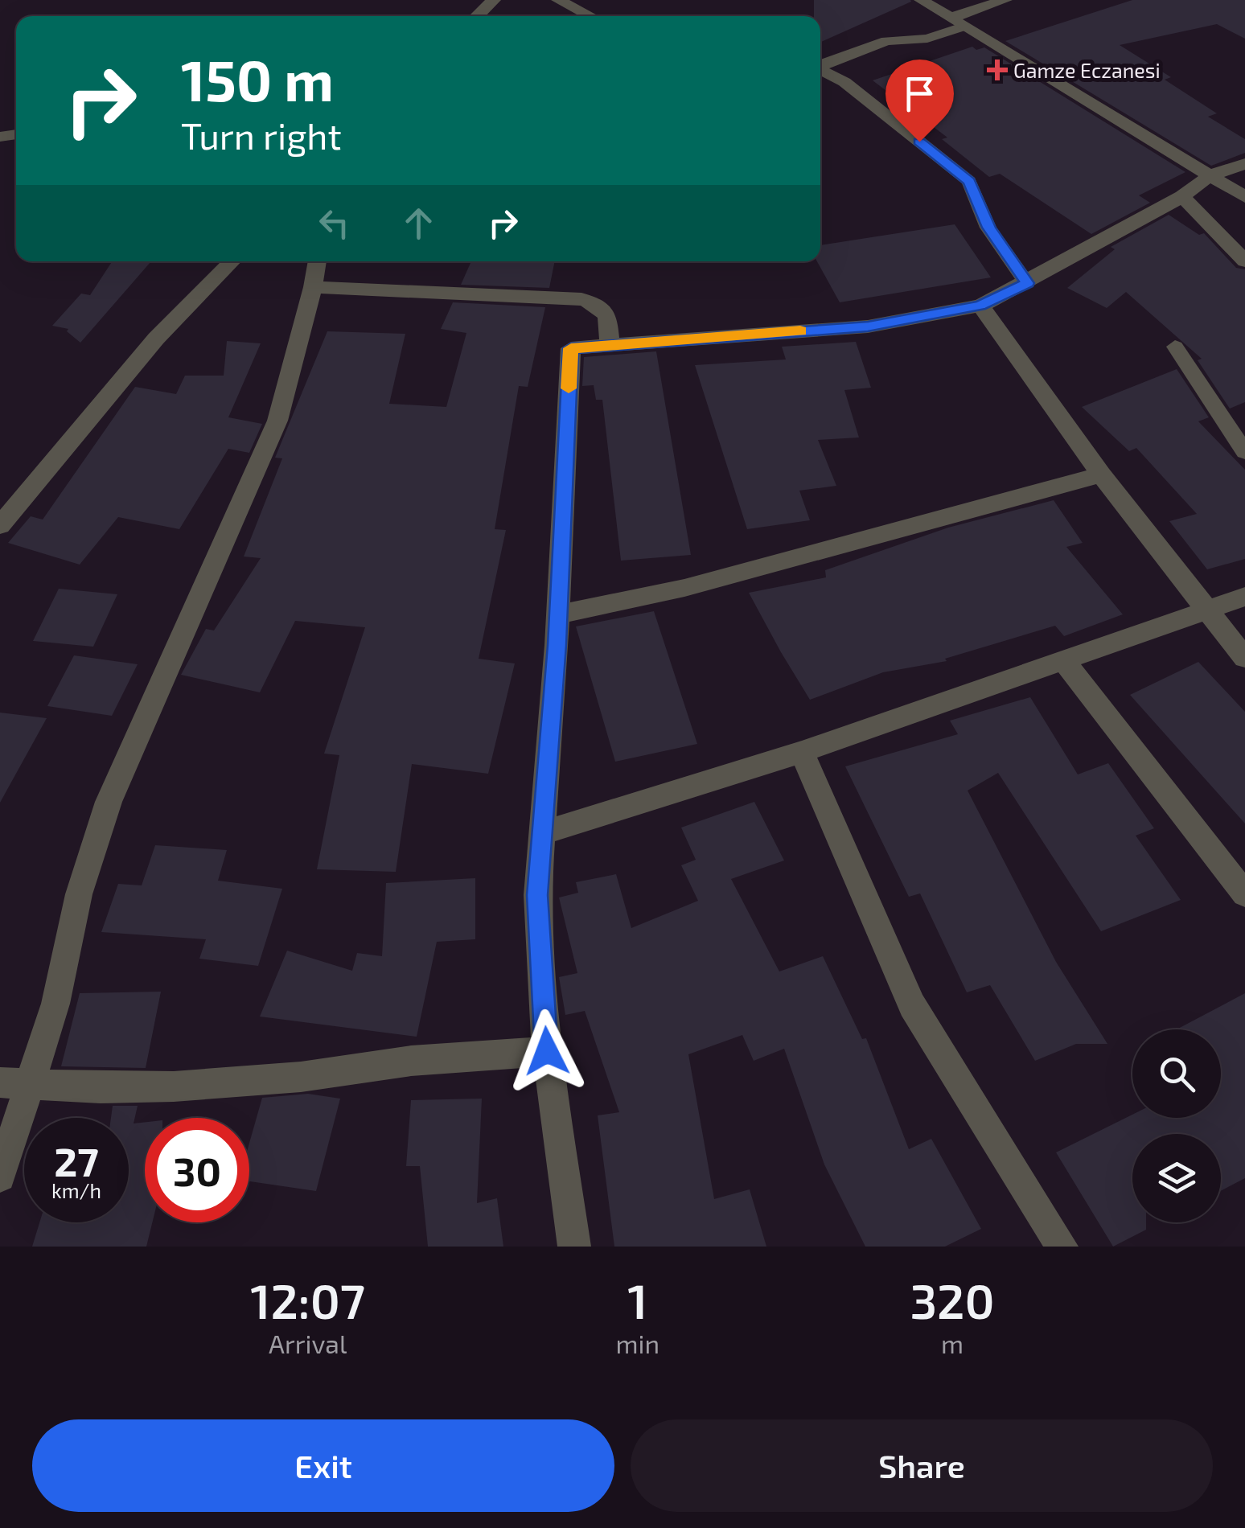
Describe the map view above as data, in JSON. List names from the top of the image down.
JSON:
{
  "places": {
    "health": ["Gamze Eczanesi"]
  },
  "page": {
    "turn": ["150 m", "Turn right"],
    "speed": "27 km/h",
    "limit": "30",
    "eta": [
      "12:07",
      "Arrival",
      "1",
      "min",
      "320",
      "m"
    ],
    "buttons": ["Exit", "Share"]
  }
}
